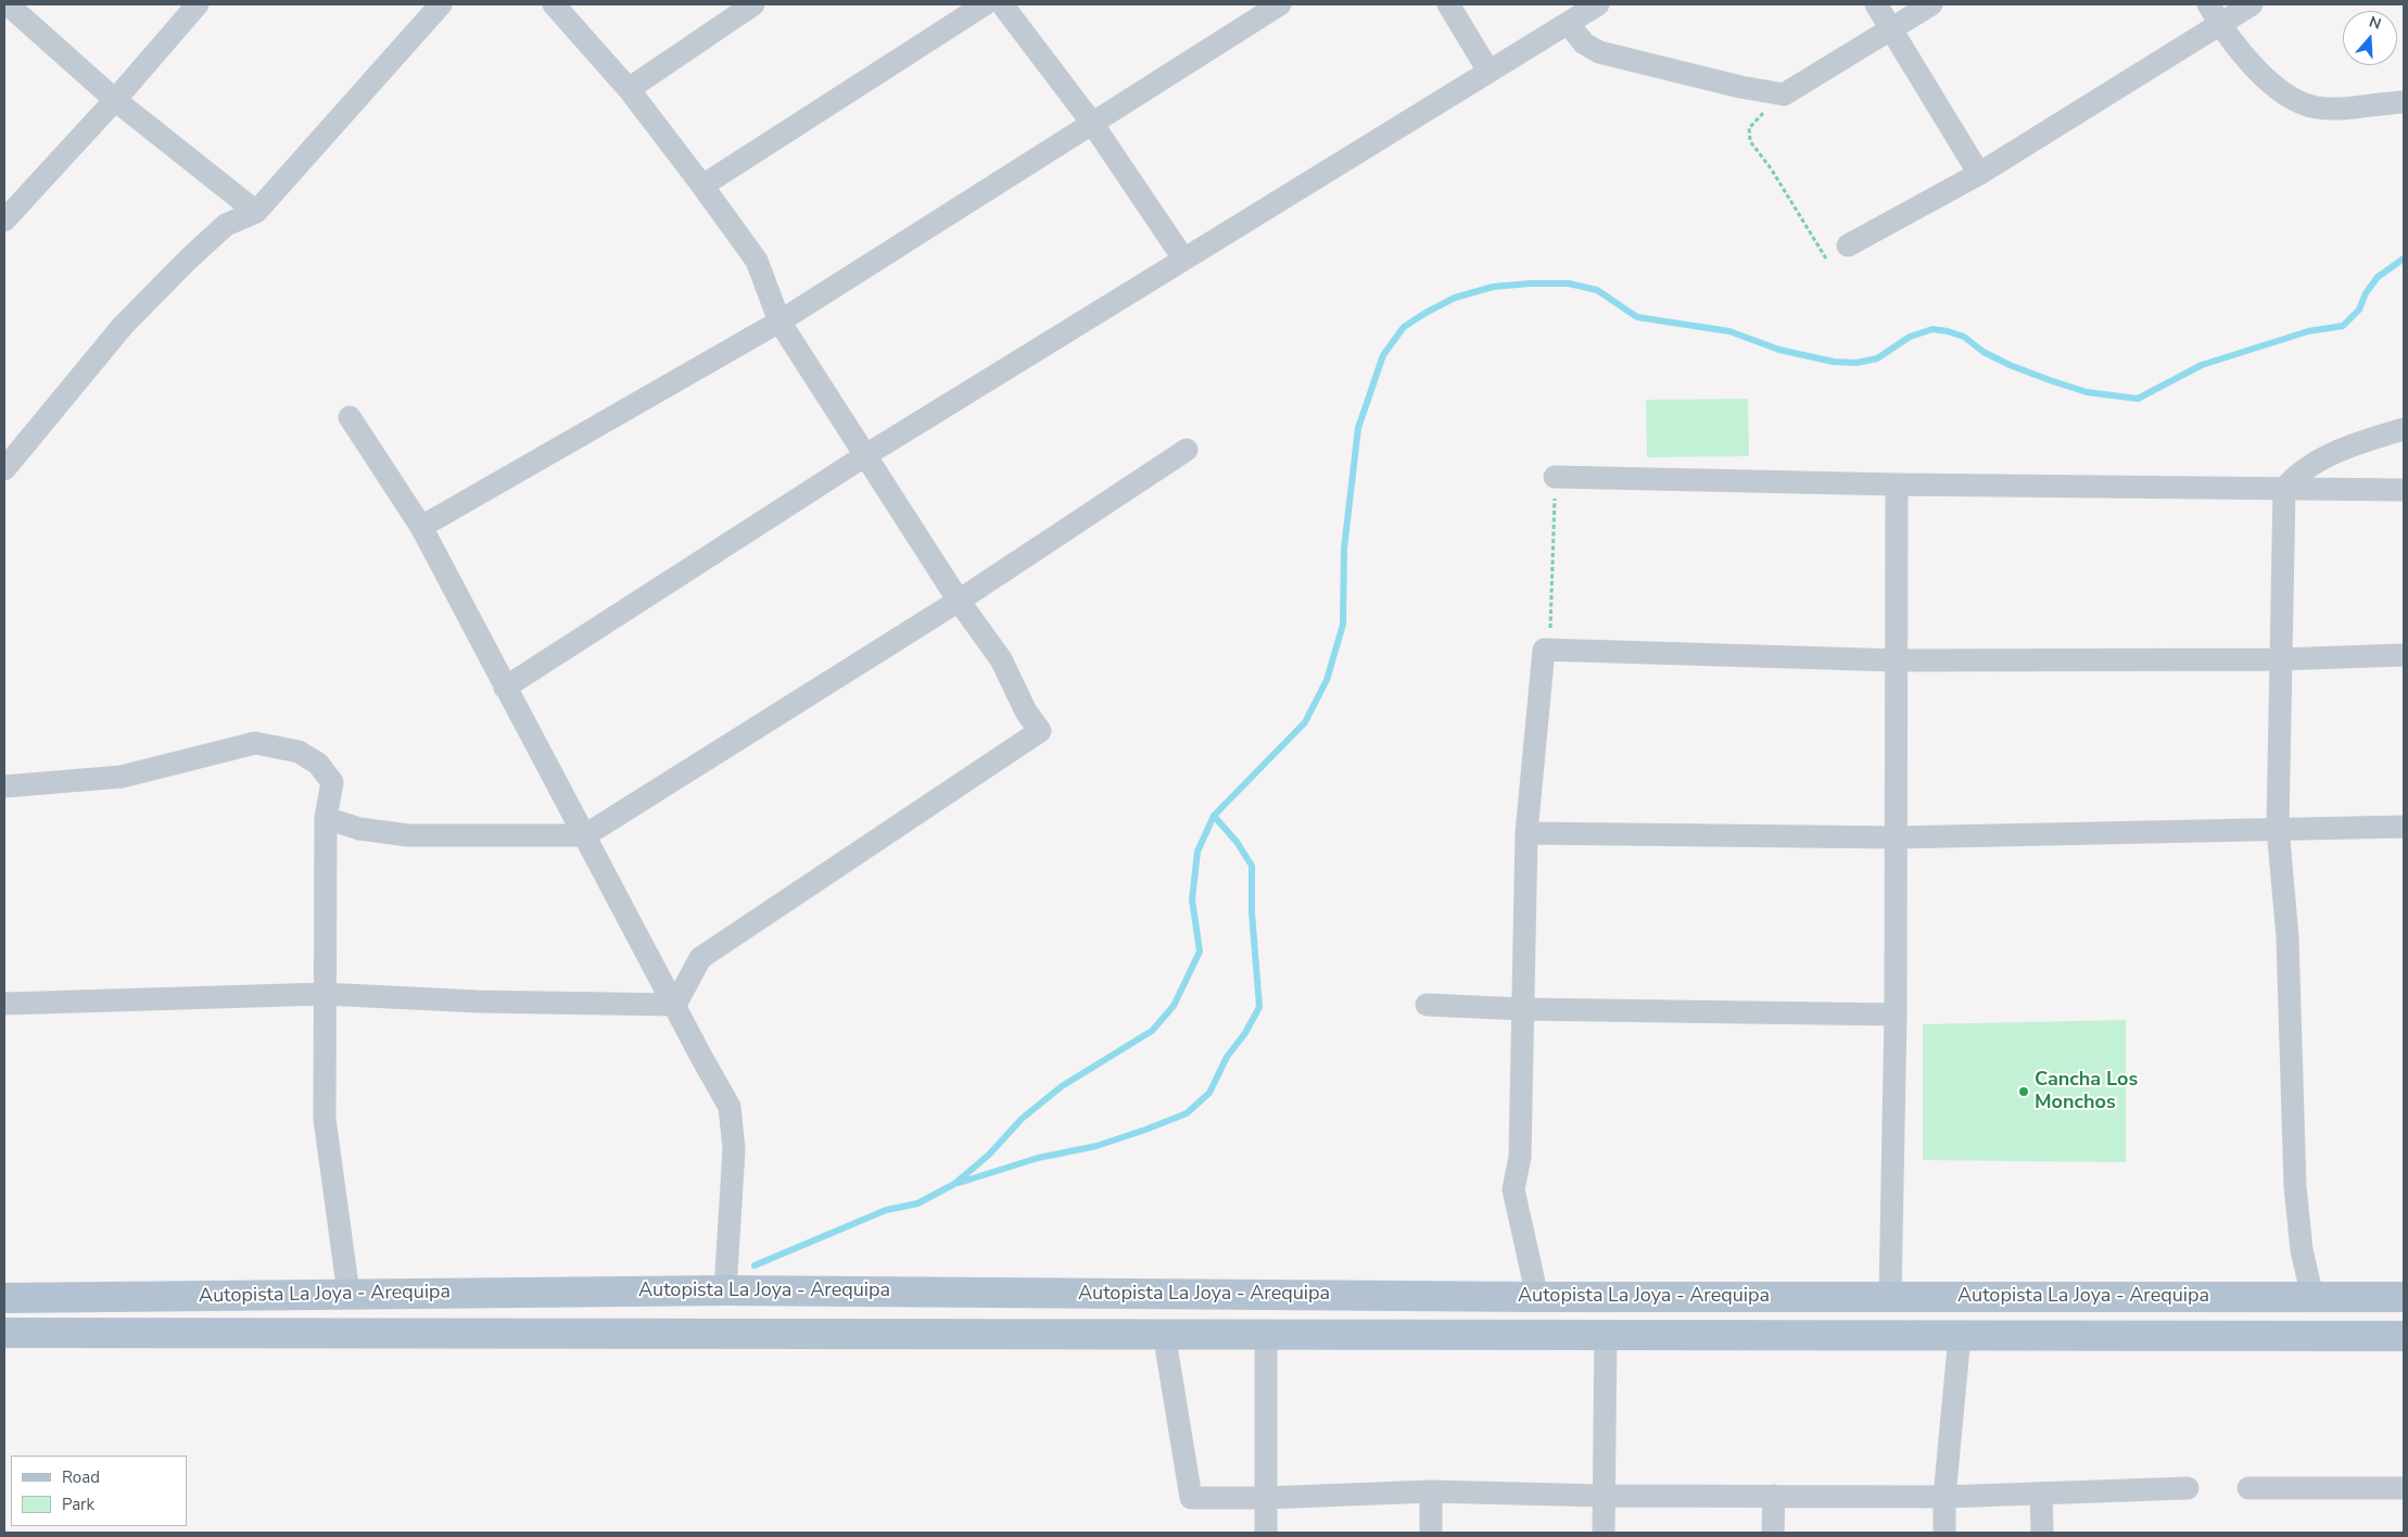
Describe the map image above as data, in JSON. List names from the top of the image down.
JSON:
{
  "streets": {
    "main road": ["Autopista La Joya - Arequipa"]
  },
  "places": ["Cancha Los Monchos"],
  "legend": ["Road", "Park"],
  "north": "top"
}
